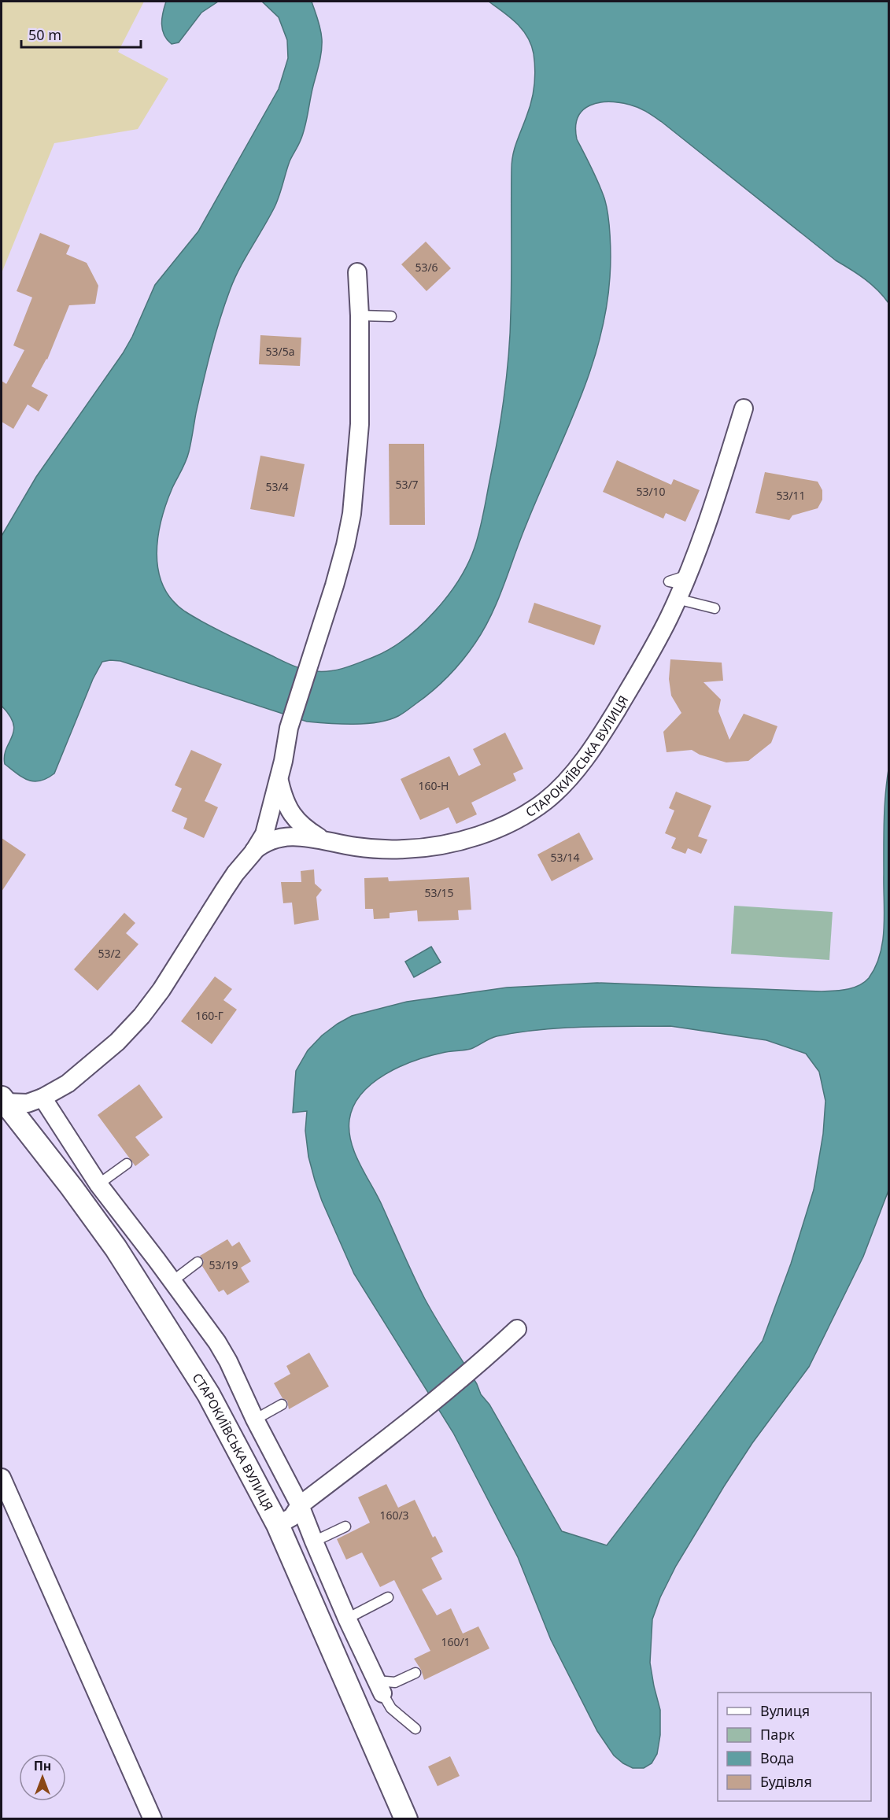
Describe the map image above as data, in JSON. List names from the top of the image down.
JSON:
{
  "streets": {
    "street": ["СТАРОКИЇВСЬКА ВУЛИЦЯ"]
  },
  "house_numbers": [
    "53/6",
    "53/5а",
    "53/7",
    "53/4",
    "53/10",
    "53/11",
    "160-Н",
    "53/14",
    "53/15",
    "53/2",
    "160-Г",
    "53/19",
    "160/3",
    "160/1"
  ],
  "legend": [
    "Вулиця",
    "Парк",
    "Вода",
    "Будівля"
  ],
  "scale_bar": "50 m",
  "north": "top"
}
